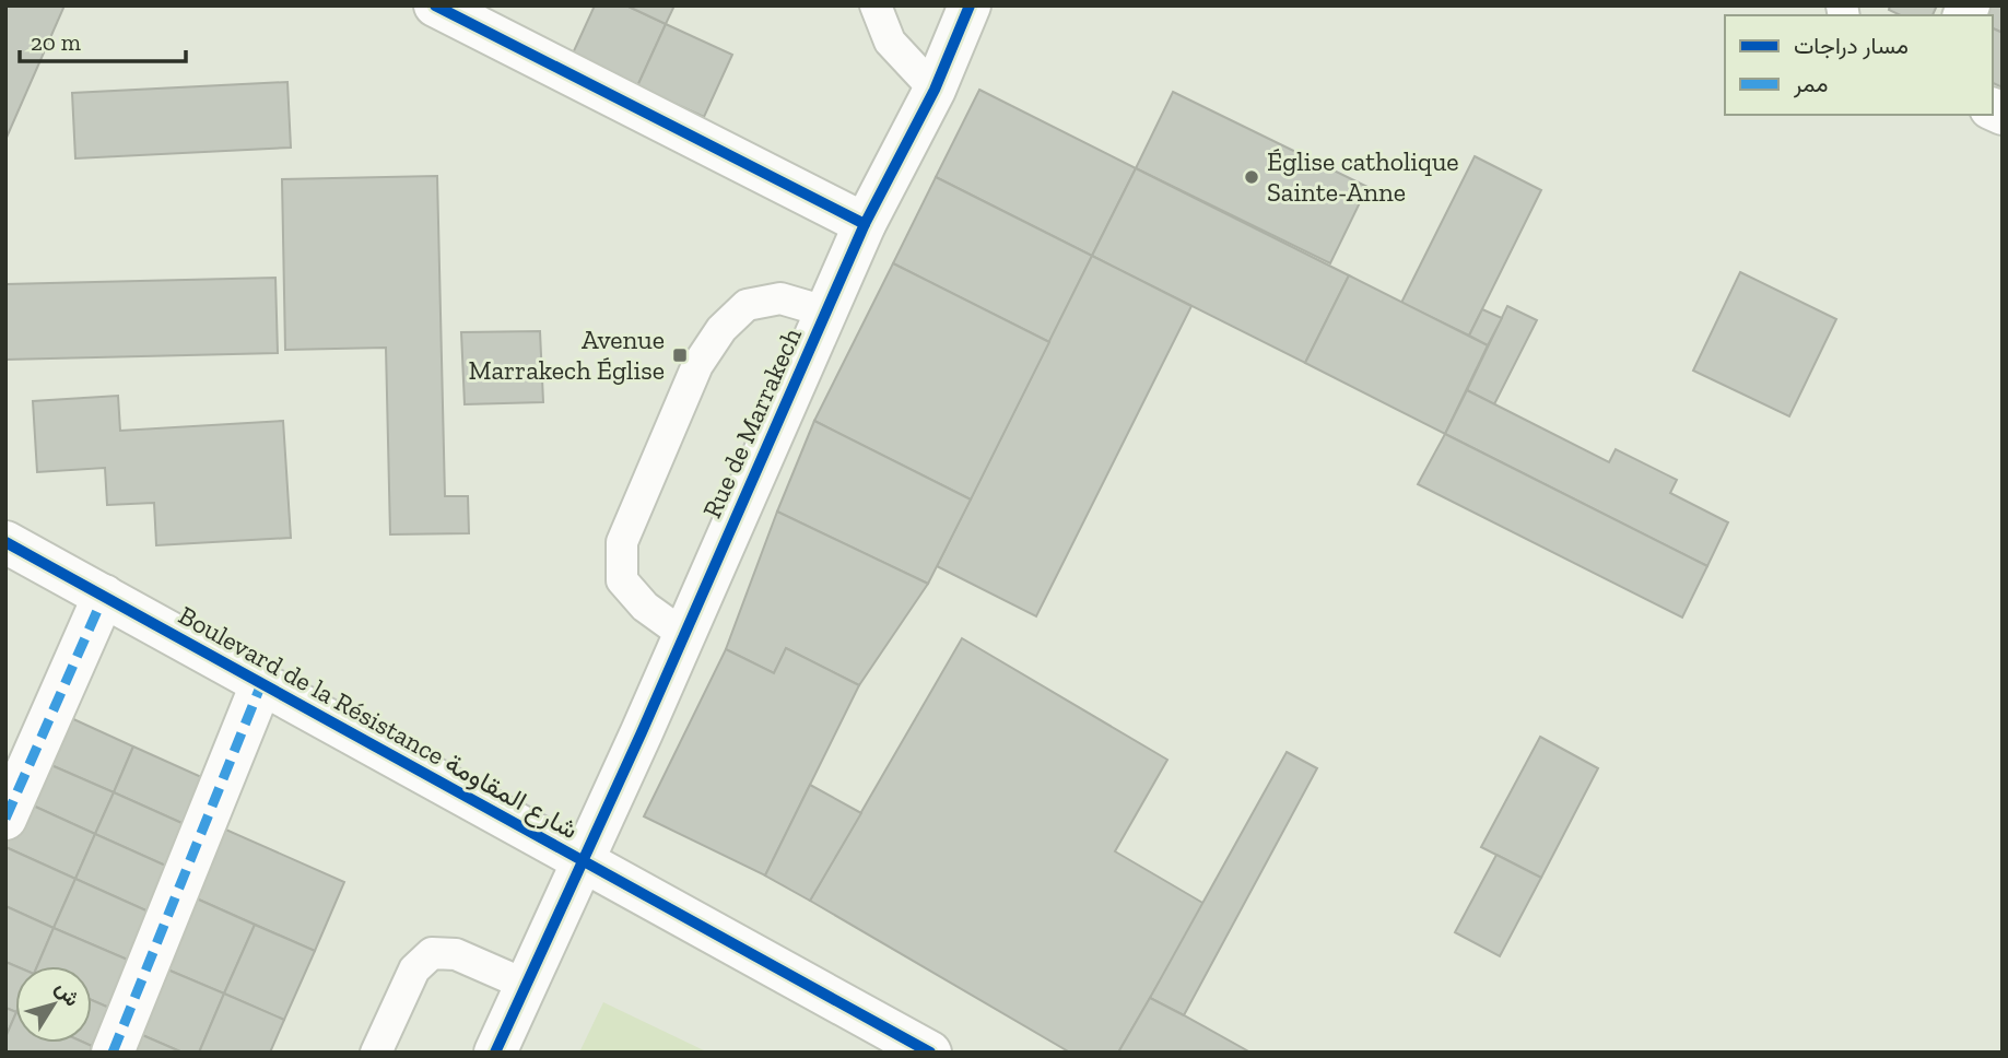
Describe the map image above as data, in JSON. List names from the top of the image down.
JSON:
{
  "streets": {
    "street": ["Rue de Marrakech", "Boulevard de la Résistance شارع المقاومة"]
  },
  "crossings": [
    ["Rue de Marrakech", "Boulevard de la Résistance شارع المقاومة"]
  ],
  "places": {
    "other": ["Église catholique Sainte-Anne"],
    "transit": ["Avenue Marrakech Église"]
  },
  "legend": ["مسار دراجات", "ممر"],
  "scale_bar": "20 m",
  "north": "top right"
}
